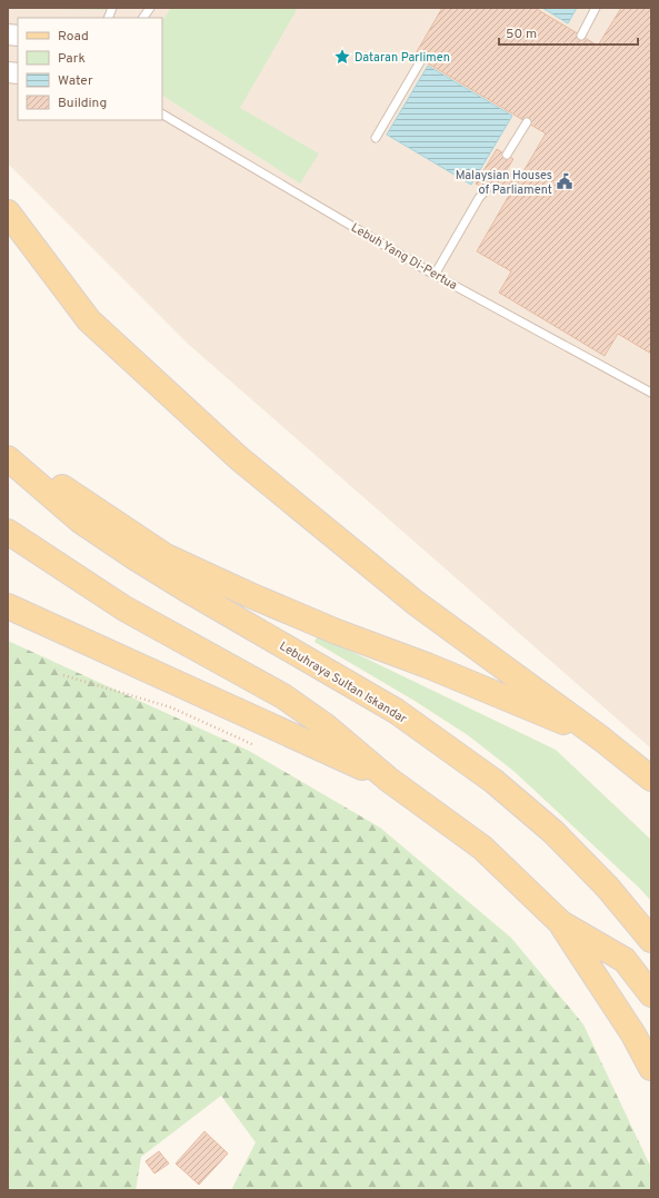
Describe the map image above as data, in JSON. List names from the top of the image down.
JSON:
{
  "streets": {
    "main road": ["Lebuhraya Sultan Iskandar"],
    "lane": ["Lebuh Yang Di-Pertua"]
  },
  "places": {
    "place": ["Dataran Parlimen"],
    "public building": ["Malaysian Houses of Parliament"]
  },
  "legend": [
    "Road",
    "Park",
    "Water",
    "Building"
  ],
  "scale_bar": "50 m"
}
